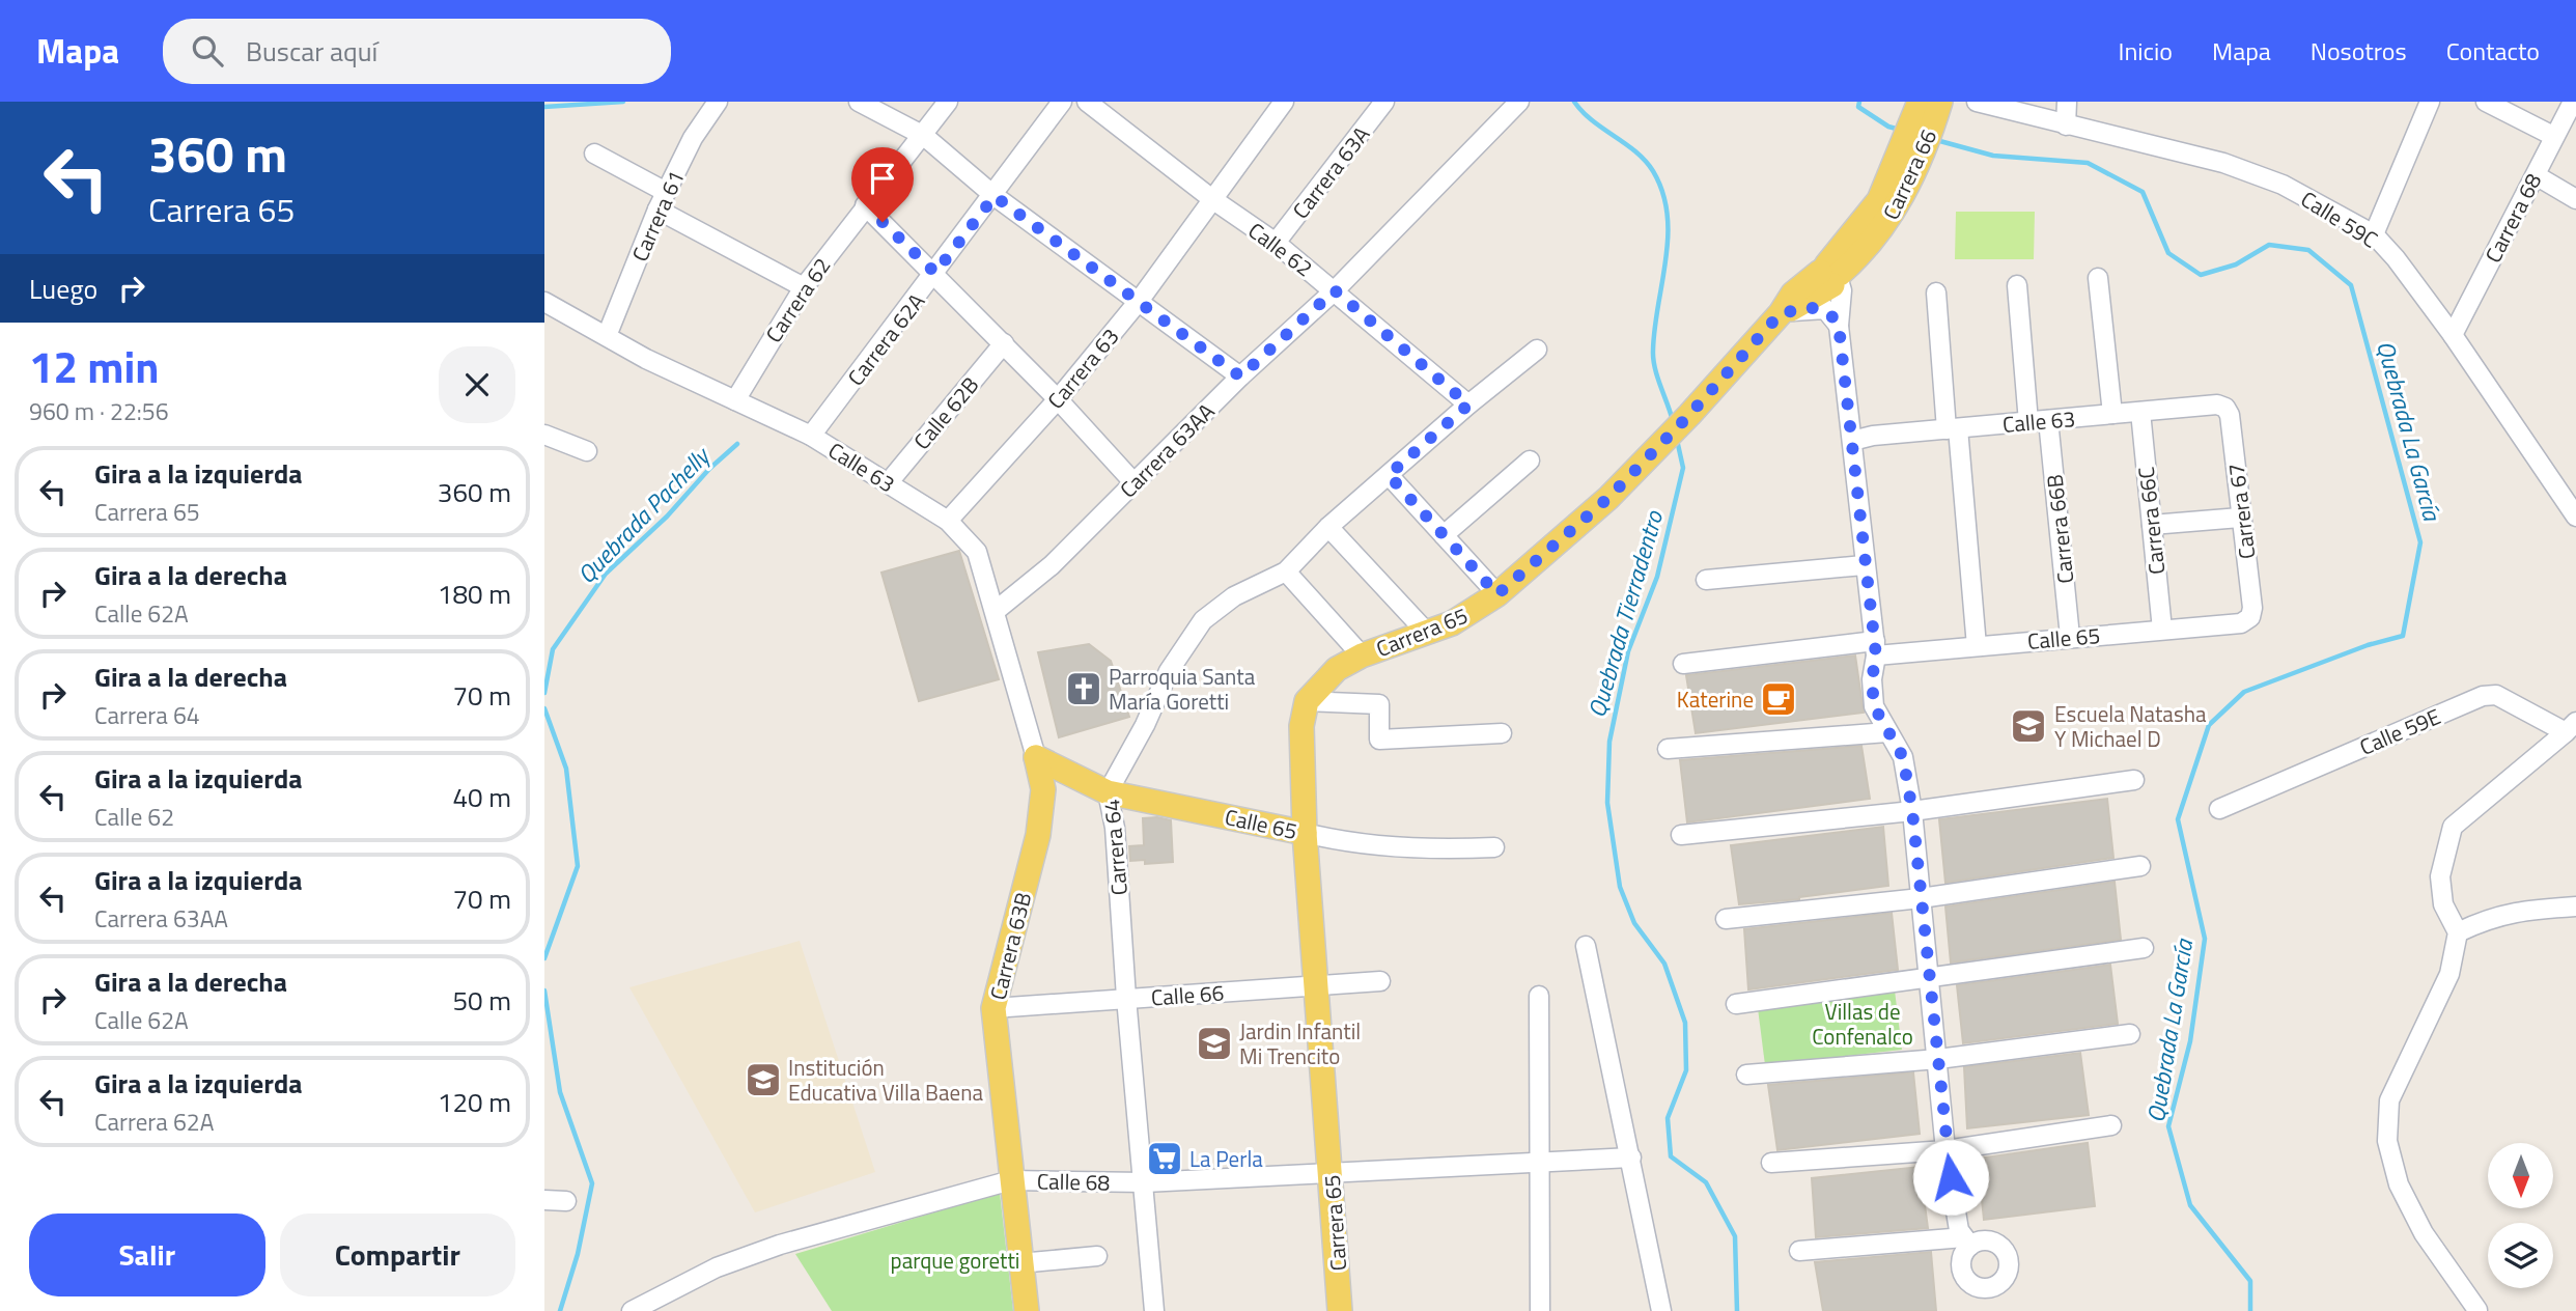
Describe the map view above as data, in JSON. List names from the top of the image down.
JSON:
{
  "streets": {
    "main road": [
      "Carrera 66",
      "Carrera 65",
      "Calle 65",
      "Carrera 63B"
    ],
    "street": [
      "Carrera 63A",
      "Carrera 61",
      "Carrera 68",
      "Calle 59C",
      "Calle 62",
      "Carrera 62",
      "Carrera 62A",
      "Carrera 63",
      "Calle 62B",
      "Calle 63",
      "Carrera 63AA",
      "Carrera 67",
      "Carrera 66C",
      "Carrera 66B",
      "Calle 59E",
      "Carrera 64",
      "Calle 66",
      "Calle 68"
    ]
  },
  "crossings": [
    ["Carrera 63A", "Calle 62"],
    ["Carrera 66", "Carrera 65"],
    ["Carrera 61", "Calle 63"],
    ["Carrera 68", "Calle 59C"],
    ["Calle 62", "Carrera 63"],
    ["Calle 62", "Carrera 63AA"],
    ["Calle 62", "Carrera 64"],
    ["Carrera 62", "Calle 63"],
    ["Carrera 62A", "Calle 63"],
    ["Carrera 63", "Calle 63"],
    ["Calle 62B", "Calle 63"],
    ["Calle 63", "Carrera 63AA"],
    ["Calle 63", "Carrera 67"],
    ["Calle 63", "Carrera 66C"],
    ["Calle 63", "Carrera 66B"],
    ["Calle 63", "Calle 65"],
    ["Calle 63", "Carrera 63B"],
    ["Carrera 67", "Calle 65"],
    ["Carrera 66C", "Calle 65"],
    ["Carrera 66B", "Calle 65"],
    ["Carrera 65", "Calle 65"],
    ["Carrera 65", "Calle 66"],
    ["Carrera 65", "Calle 68"],
    ["Calle 65", "Carrera 64"],
    ["Calle 65", "Carrera 63B"],
    ["Carrera 64", "Calle 66"],
    ["Carrera 64", "Calle 68"],
    ["Carrera 63B", "Calle 66"],
    ["Carrera 63B", "Calle 68"]
  ],
  "water": ["Quebrada La García", "Quebrada Pachelly", "Quebrada Tierradentro"],
  "parks": ["Villas de Confenalco", "parque goretti"],
  "places": {
    "church": ["Parroquia Santa María Goretti"],
    "cafe": ["Katerine"],
    "school or university": ["Escuela Natasha Y Michael D", "Jardin Infantil Mi Trencito", "Institución Educativa Villa Baena"],
    "supermarket": ["La Perla"]
  },
  "north": "bottom",
  "page": {
    "header": "Mapa",
    "search": "Buscar aquí",
    "nav": [
      "Inicio",
      "Mapa",
      "Nosotros",
      "Contacto"
    ],
    "turn": ["360 m", "Carrera 65"],
    "then": "Luego",
    "heading": ["12 min", "960 m · 22:56"],
    "list": [
      {
        "name": "Gira a la izquierda",
        "note": "Carrera 65",
        "value": "360 m"
      },
      {
        "name": "Gira a la derecha",
        "note": "Calle 62A",
        "value": "180 m"
      },
      {
        "name": "Gira a la derecha",
        "note": "Carrera 64",
        "value": "70 m"
      },
      {
        "name": "Gira a la izquierda",
        "note": "Calle 62",
        "value": "40 m"
      },
      {
        "name": "Gira a la izquierda",
        "note": "Carrera 63AA",
        "value": "70 m"
      },
      {
        "name": "Gira a la derecha",
        "note": "Calle 62A",
        "value": "50 m"
      },
      {
        "name": "Gira a la izquierda",
        "note": "Carrera 62A",
        "value": "120 m"
      }
    ],
    "buttons": ["Salir", "Compartir"]
  }
}
